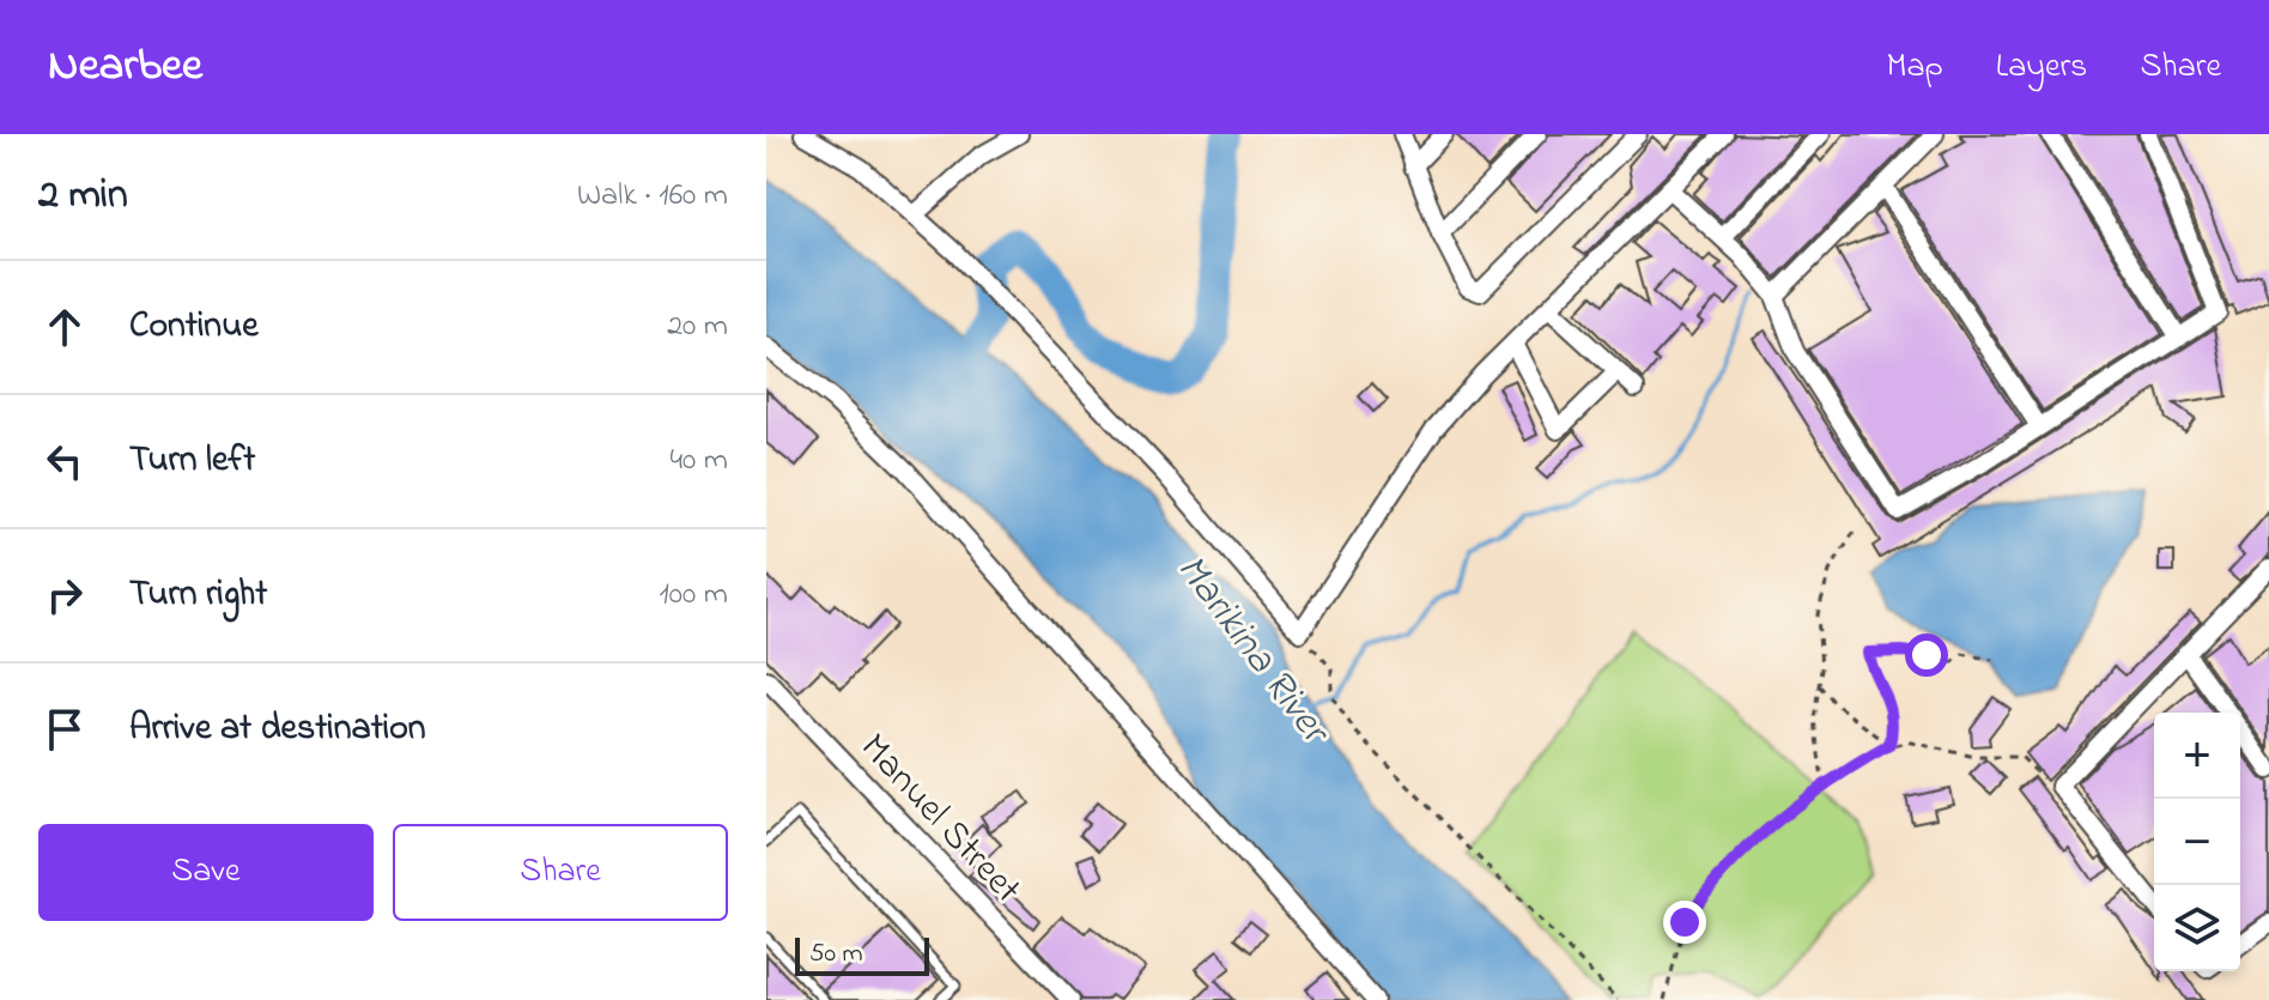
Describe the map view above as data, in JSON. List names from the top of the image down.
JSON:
{
  "streets": {
    "street": ["Manuel Street"]
  },
  "water": ["Marikina River"],
  "scale_bar": "50 m",
  "page": {
    "header": "Nearbee",
    "nav": ["Map", "Layers", "Share"],
    "heading": ["2 min", "Walk · 160 m"],
    "list": [
      ["Continue", "20 m"],
      ["Turn left", "40 m"],
      ["Turn right", "100 m"],
      "Arrive at destination"
    ],
    "map_buttons": ["+", "−"],
    "buttons": ["Save", "Share"],
    "scale": "50 m"
  }
}
